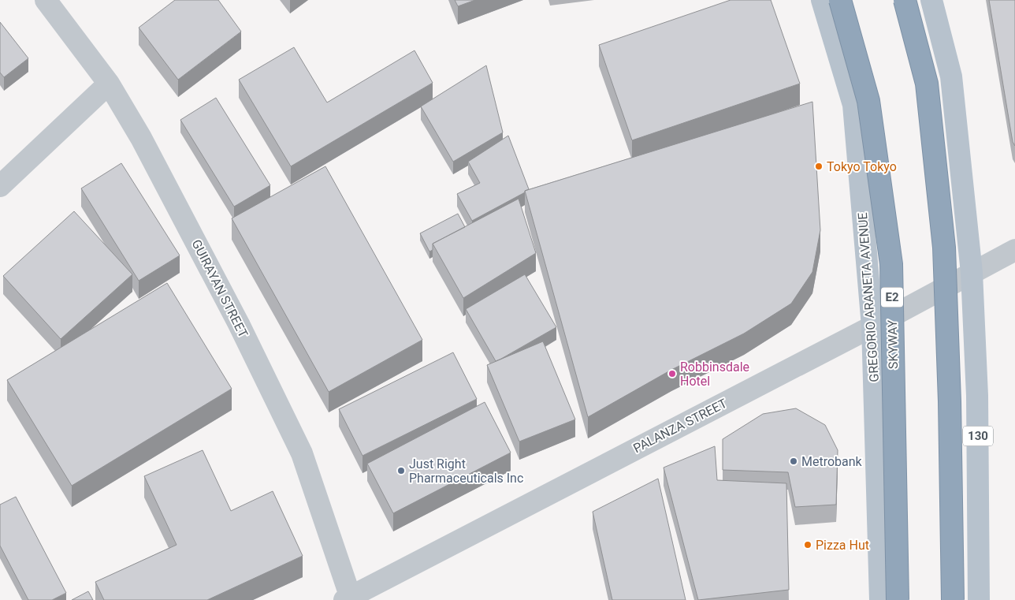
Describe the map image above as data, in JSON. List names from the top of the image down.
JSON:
{
  "streets": {
    "highway": ["E2", "SKYWAY"],
    "main road": ["GREGORIO ARANETA AVENUE", "130"],
    "street": ["GUIRAYAN STREET", "PALANZA STREET"]
  },
  "crossings": [
    ["GUIRAYAN STREET", "PALANZA STREET"],
    ["GREGORIO ARANETA AVENUE", "PALANZA STREET"],
    ["PALANZA STREET", "130"]
  ],
  "places": [
    "Tokyo Tokyo",
    "Robbinsdale Hotel",
    "Metrobank",
    "Just Right Pharmaceuticals Inc",
    "Pizza Hut"
  ]
}
